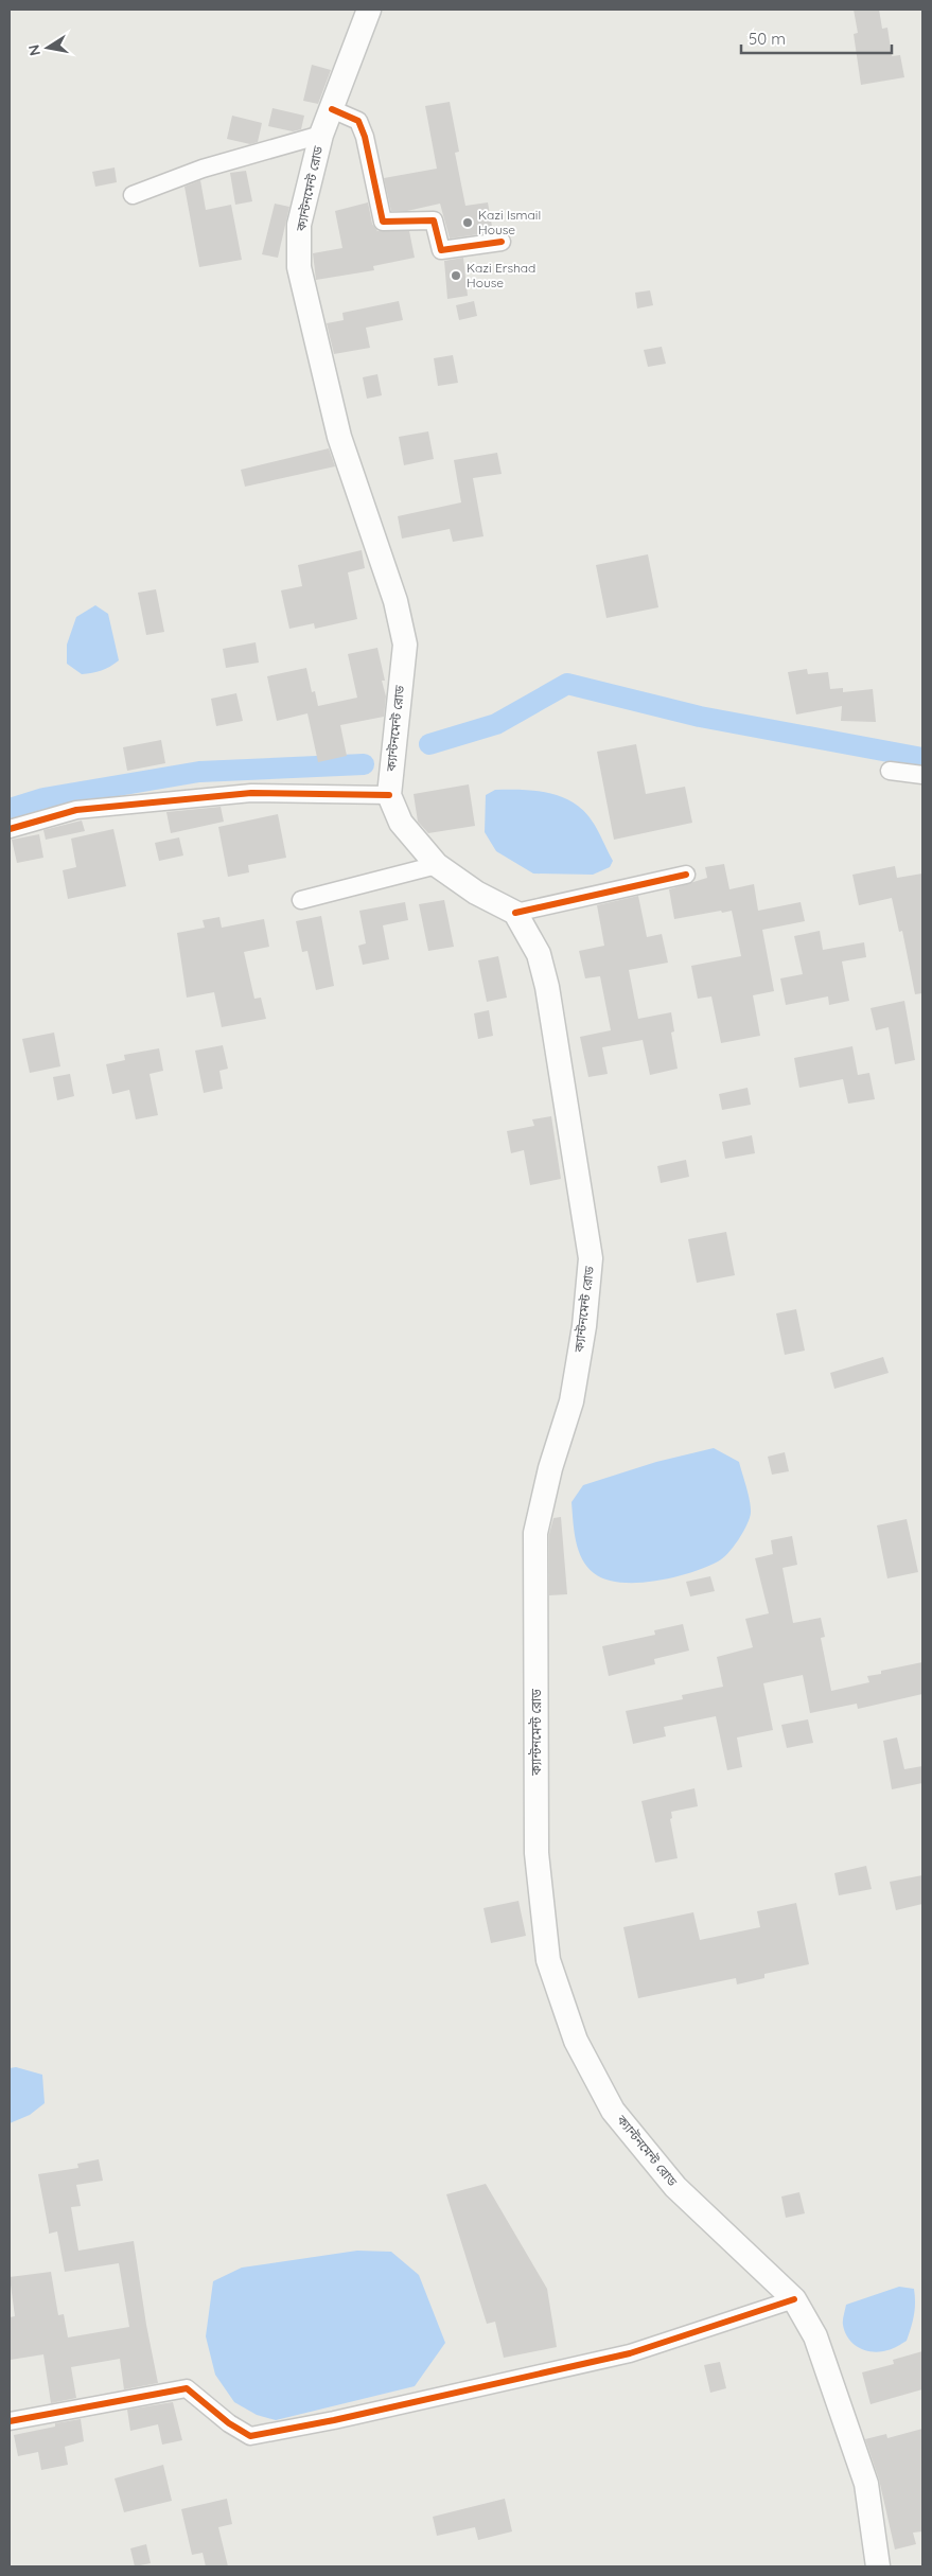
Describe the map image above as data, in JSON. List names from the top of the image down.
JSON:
{
  "streets": {
    "main road": ["ক্যান্টনমেন্ট রোড"]
  },
  "places": ["Kazi Ismail House", "Kazi Ershad House"],
  "scale_bar": "50 m",
  "north": "left"
}
